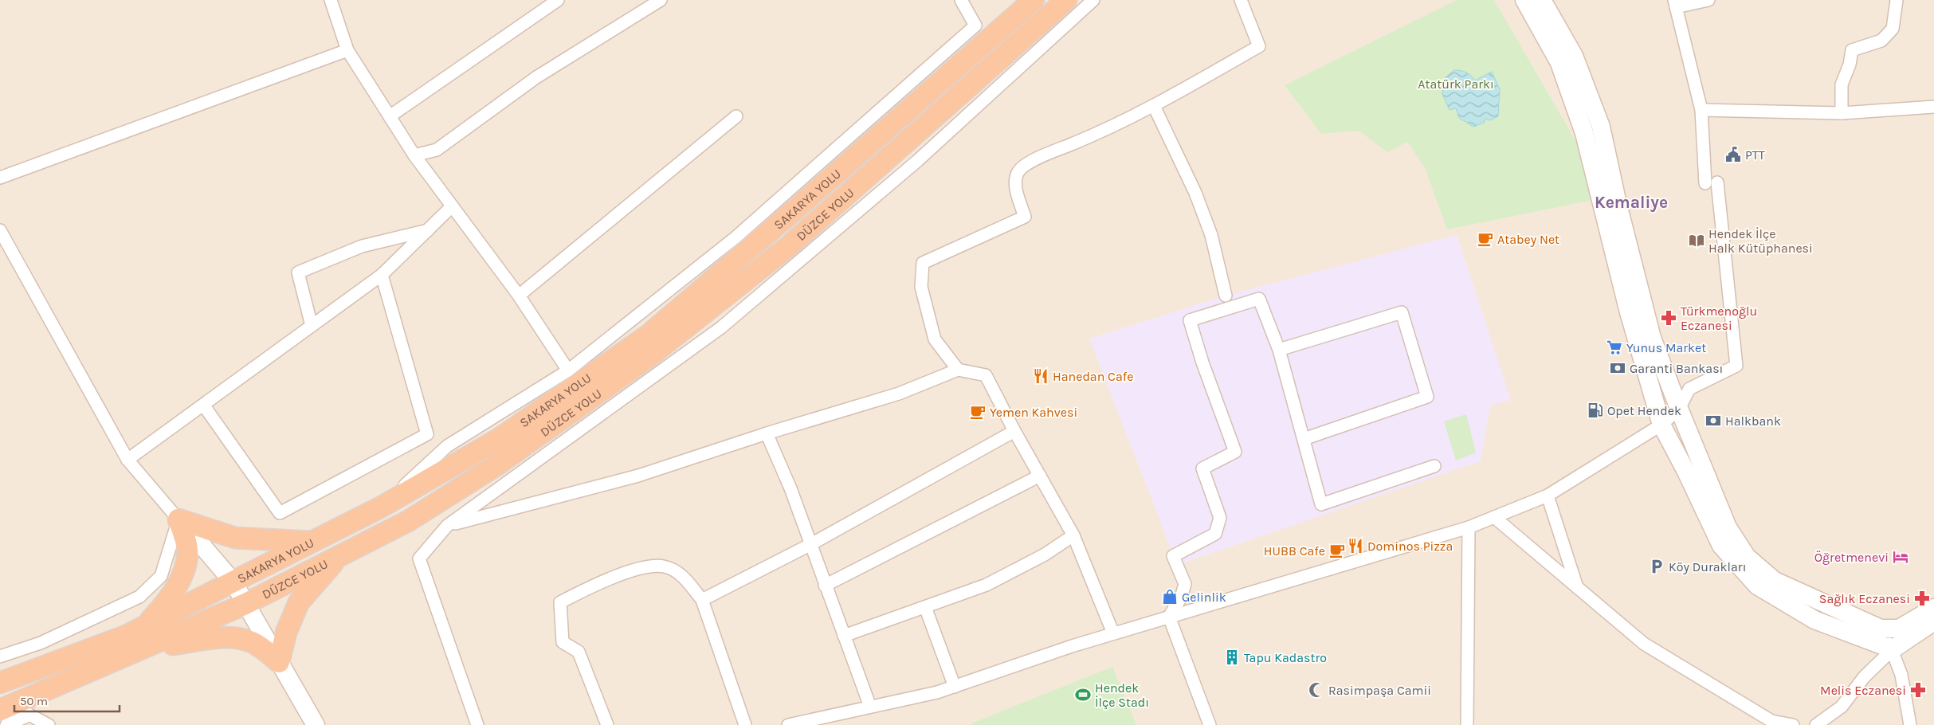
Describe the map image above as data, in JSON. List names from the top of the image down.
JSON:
{
  "streets": {
    "highway": ["SAKARYA YOLU", "DÜZCE YOLU"]
  },
  "districts": ["Kemaliye"],
  "parks": ["Atatürk Parkı"],
  "places": {
    "public building": ["PTT"],
    "cafe": ["Atabey Net", "Yemen Kahvesi", "HUBB Cafe"],
    "library": ["Hendek İlçe Halk Kütüphanesi"],
    "pharmacy": ["Türkmenoğlu Eczanesi", "Sağlık Eczanesi", "Melis Eczanesi"],
    "supermarket": ["Yunus Market"],
    "bank": ["Garanti Bankası", "Halkbank"],
    "restaurant": ["Hanedan Cafe", "Dominos Pizza"],
    "fuel station": ["Opet Hendek"],
    "hotel": ["Öğretmenevi"],
    "parking": ["Köy Durakları"],
    "shop": ["Gelinlik"],
    "building": ["Tapu Kadastro"],
    "mosque": ["Rasimpaşa Camii"],
    "sports": ["Hendek İlçe Stadı"]
  },
  "scale_bar": "50 m"
}
